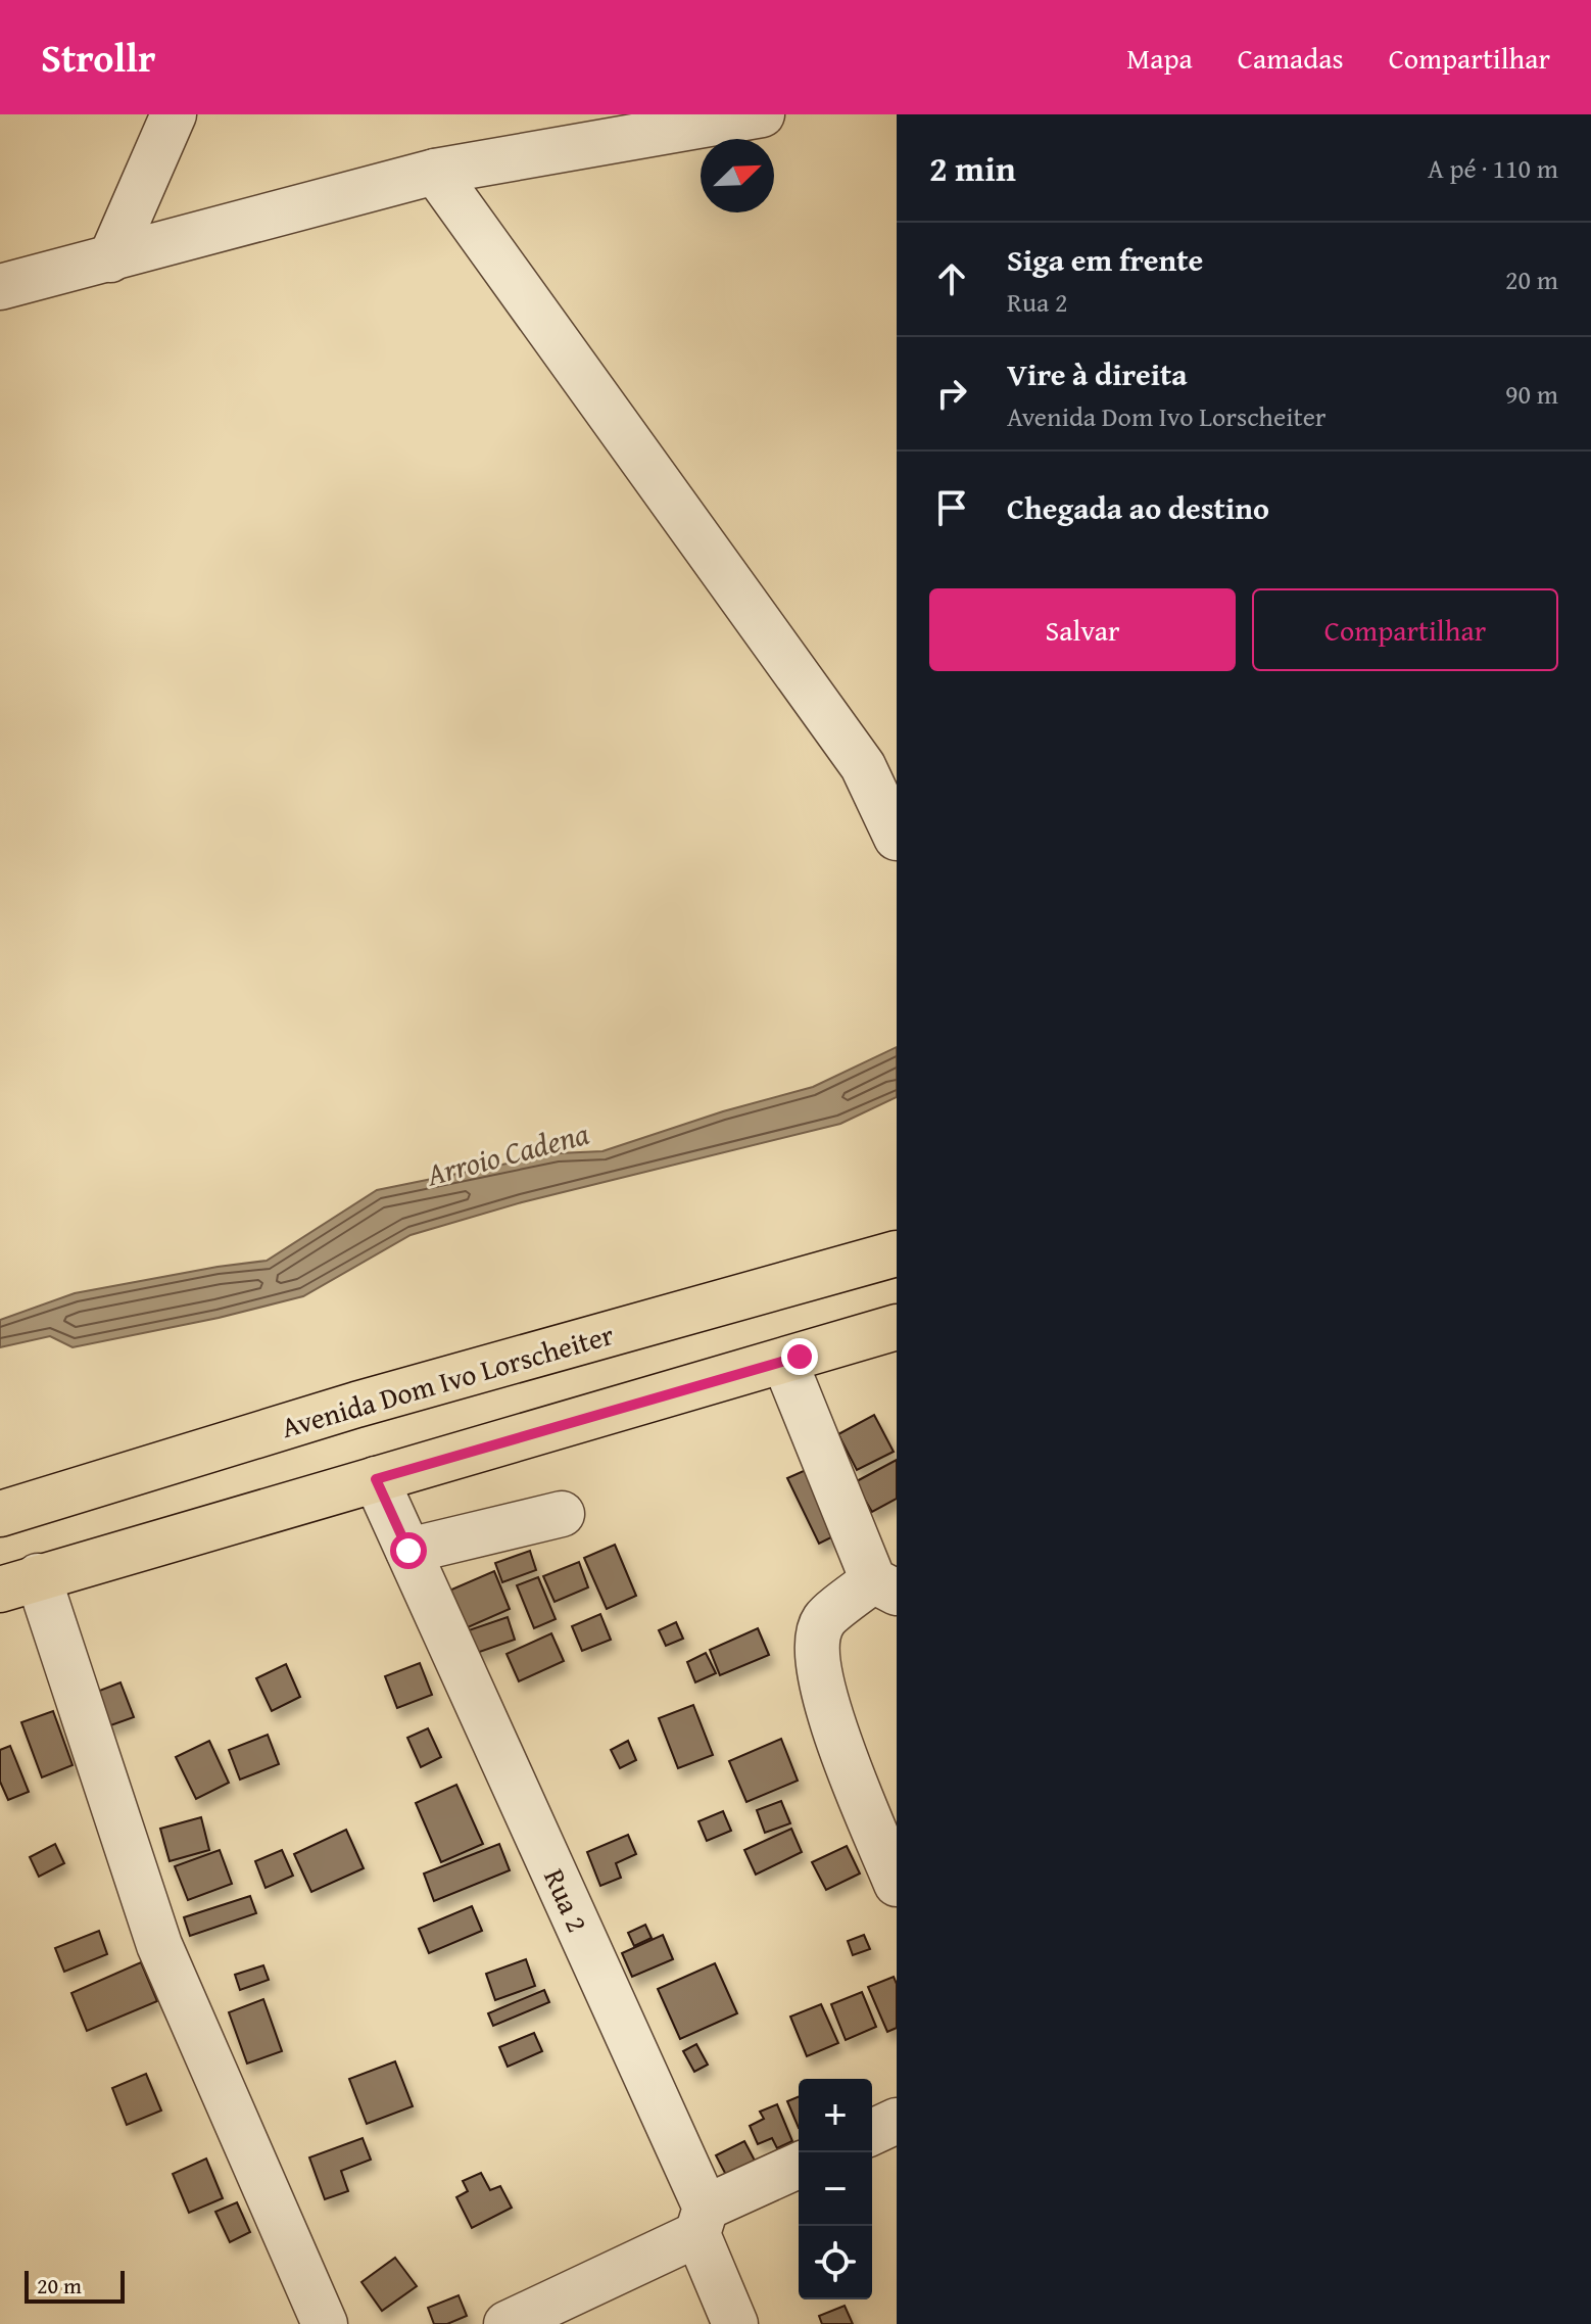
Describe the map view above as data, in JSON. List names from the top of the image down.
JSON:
{
  "streets": {
    "main road": ["Avenida Dom Ivo Lorscheiter"],
    "street": ["Rua 2"]
  },
  "water": ["Arroio Cadena"],
  "scale_bar": "20 m",
  "north": "top right",
  "page": {
    "header": "Strollr",
    "nav": ["Mapa", "Camadas", "Compartilhar"],
    "heading": ["2 min", "A pé · 110 m"],
    "list": [
      ["Siga em frente", "Rua 2", "20 m"],
      ["Vire à direita", "Avenida Dom Ivo Lorscheiter", "90 m"],
      "Chegada ao destino"
    ],
    "buttons": ["Salvar", "Compartilhar"],
    "map_buttons": ["+", "−"],
    "scale": "20 m"
  }
}
